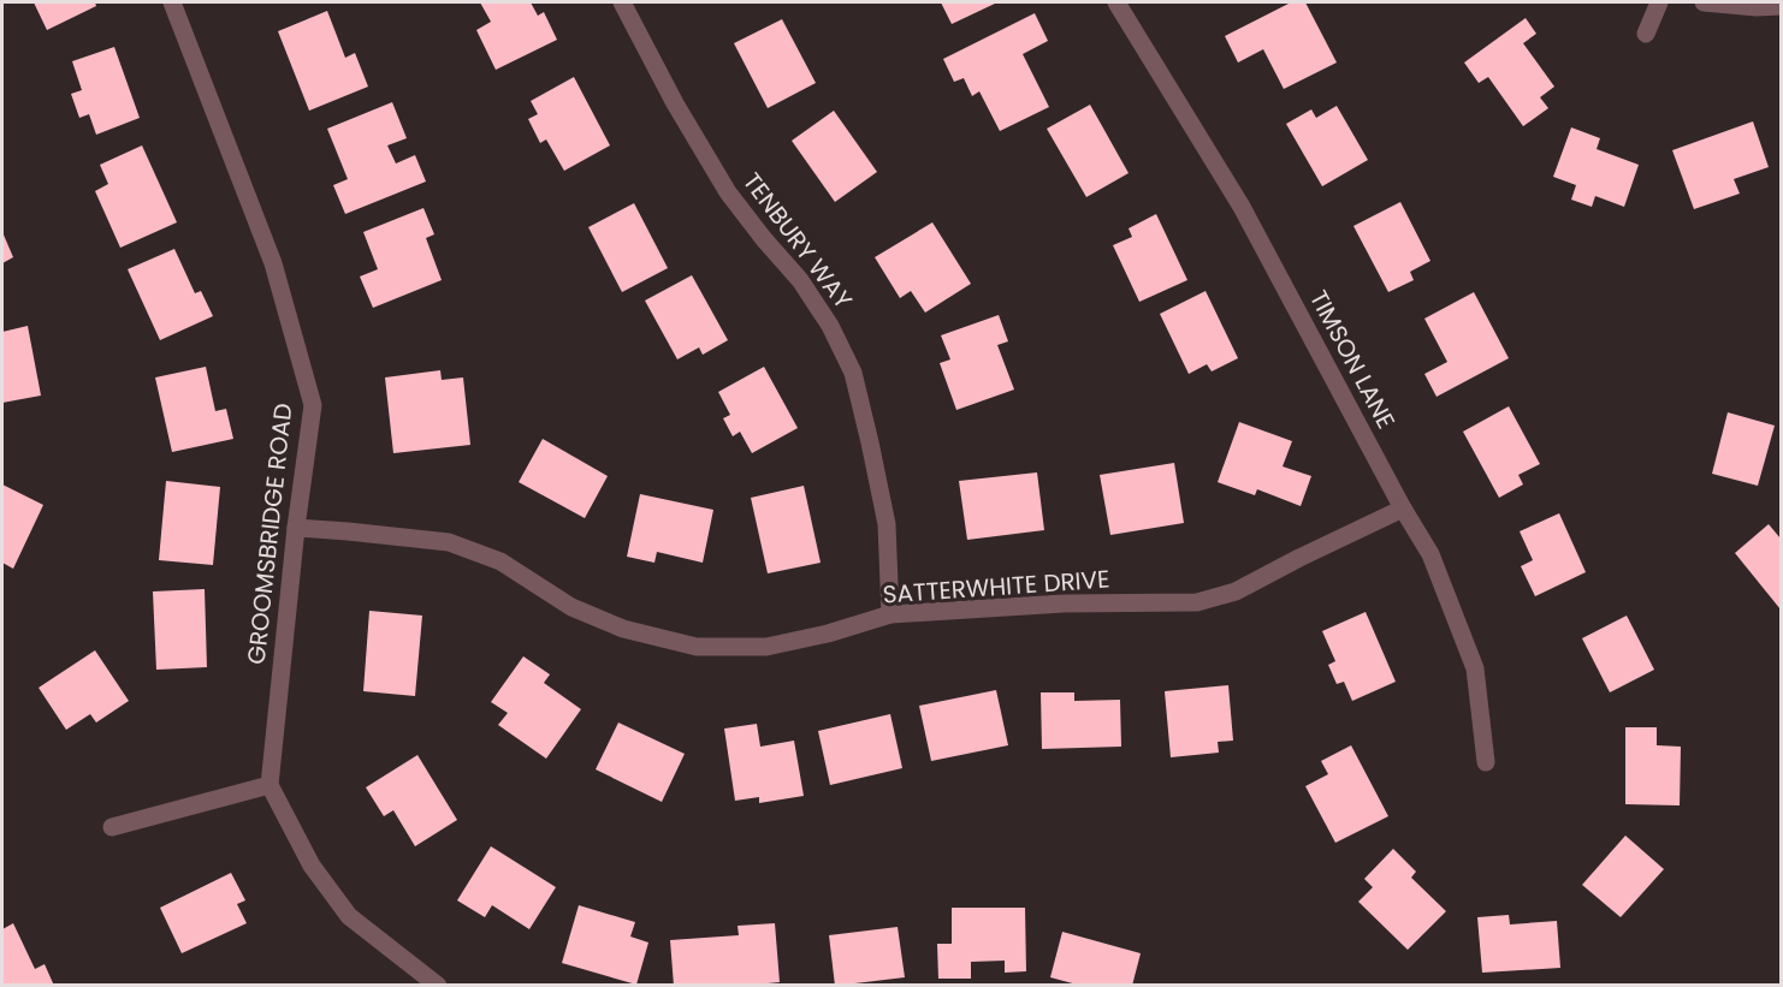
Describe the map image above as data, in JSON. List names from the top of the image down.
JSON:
{
  "streets": {
    "street": [
      "TENBURY WAY",
      "TIMSON LANE",
      "GROOMSBRIDGE ROAD",
      "SATTERWHITE DRIVE"
    ]
  },
  "crossings": [
    ["TENBURY WAY", "SATTERWHITE DRIVE"],
    ["TIMSON LANE", "SATTERWHITE DRIVE"],
    ["GROOMSBRIDGE ROAD", "SATTERWHITE DRIVE"]
  ]
}
